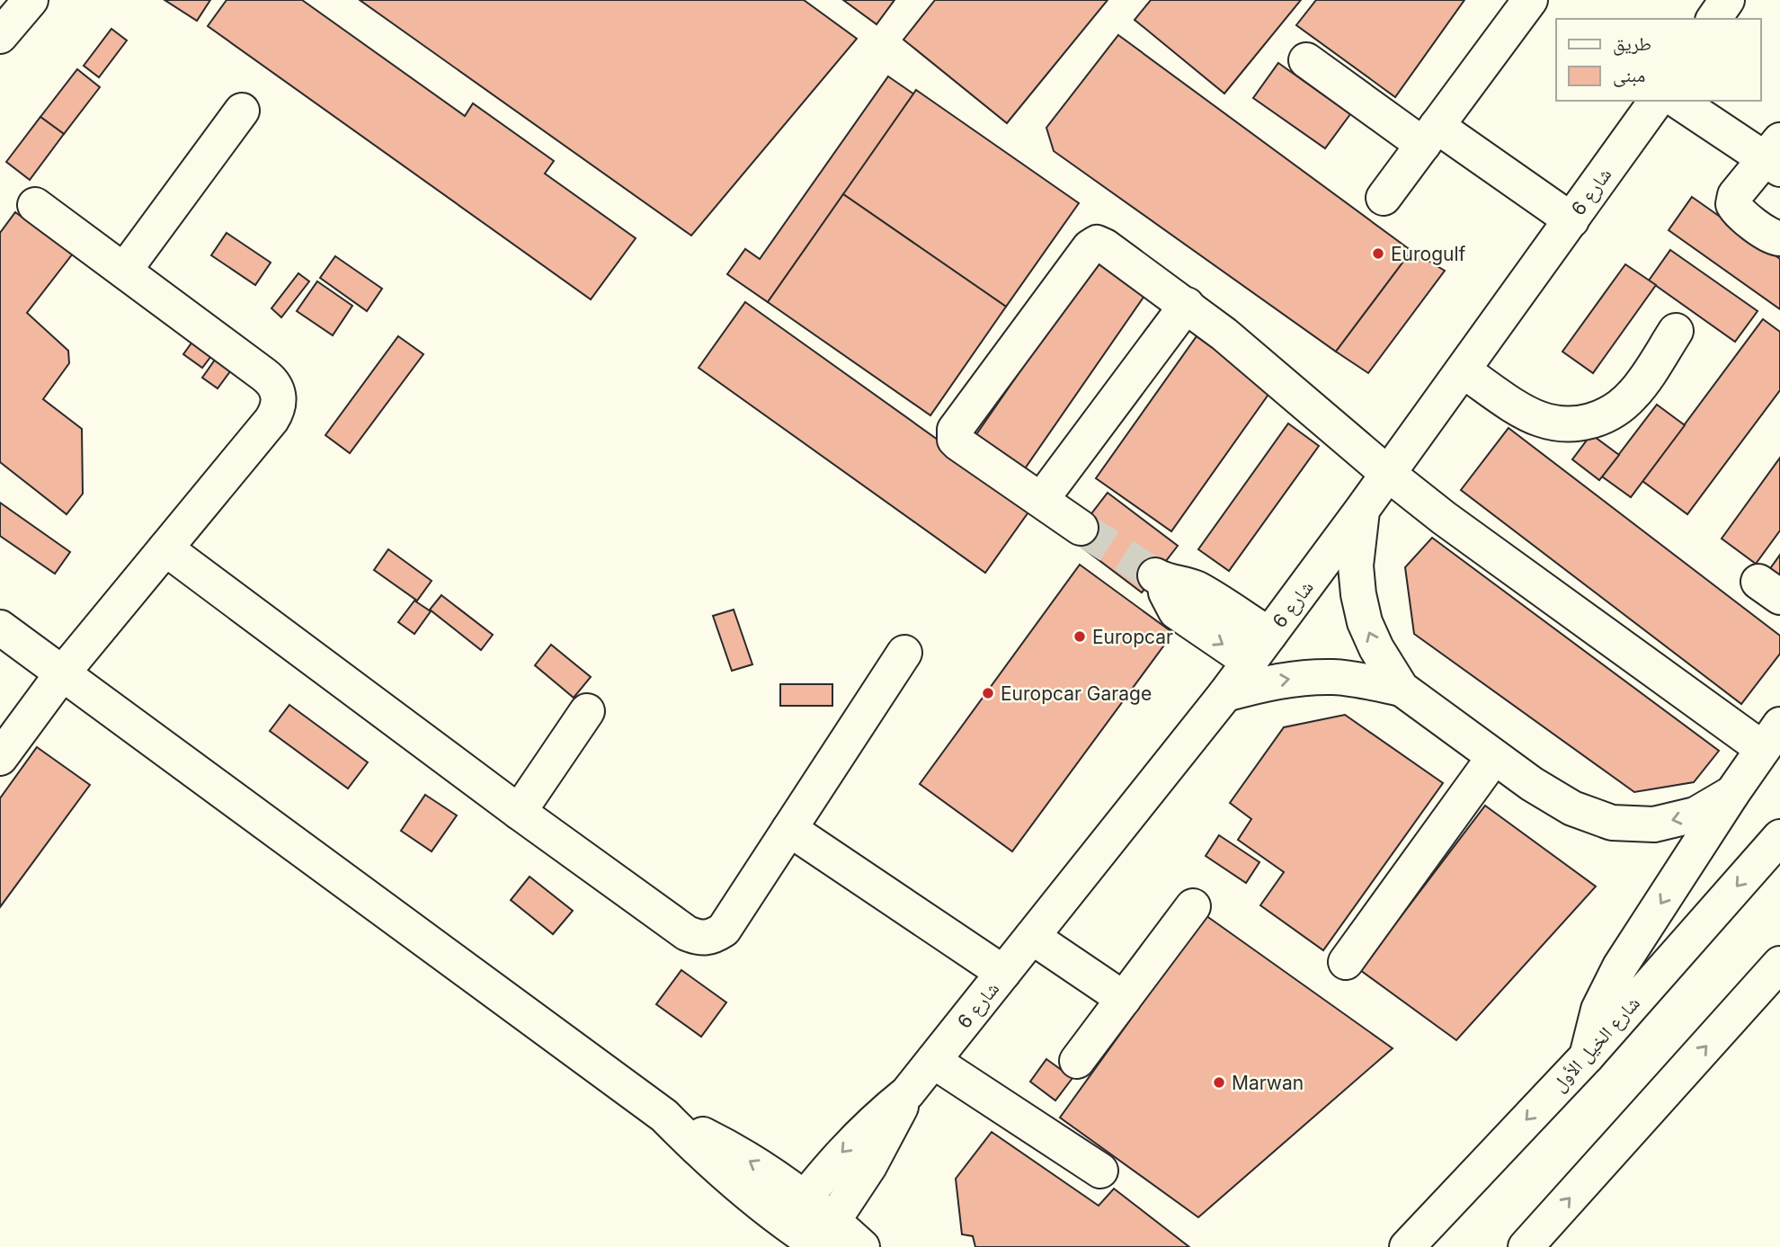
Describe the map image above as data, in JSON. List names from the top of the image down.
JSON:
{
  "streets": {
    "street": ["شارع 6", "شارع الخيل الأول"]
  },
  "places": [
    "Eurogulf",
    "Europcar",
    "Europcar Garage",
    "Marwan"
  ],
  "legend": ["طريق", "مبنى"]
}
